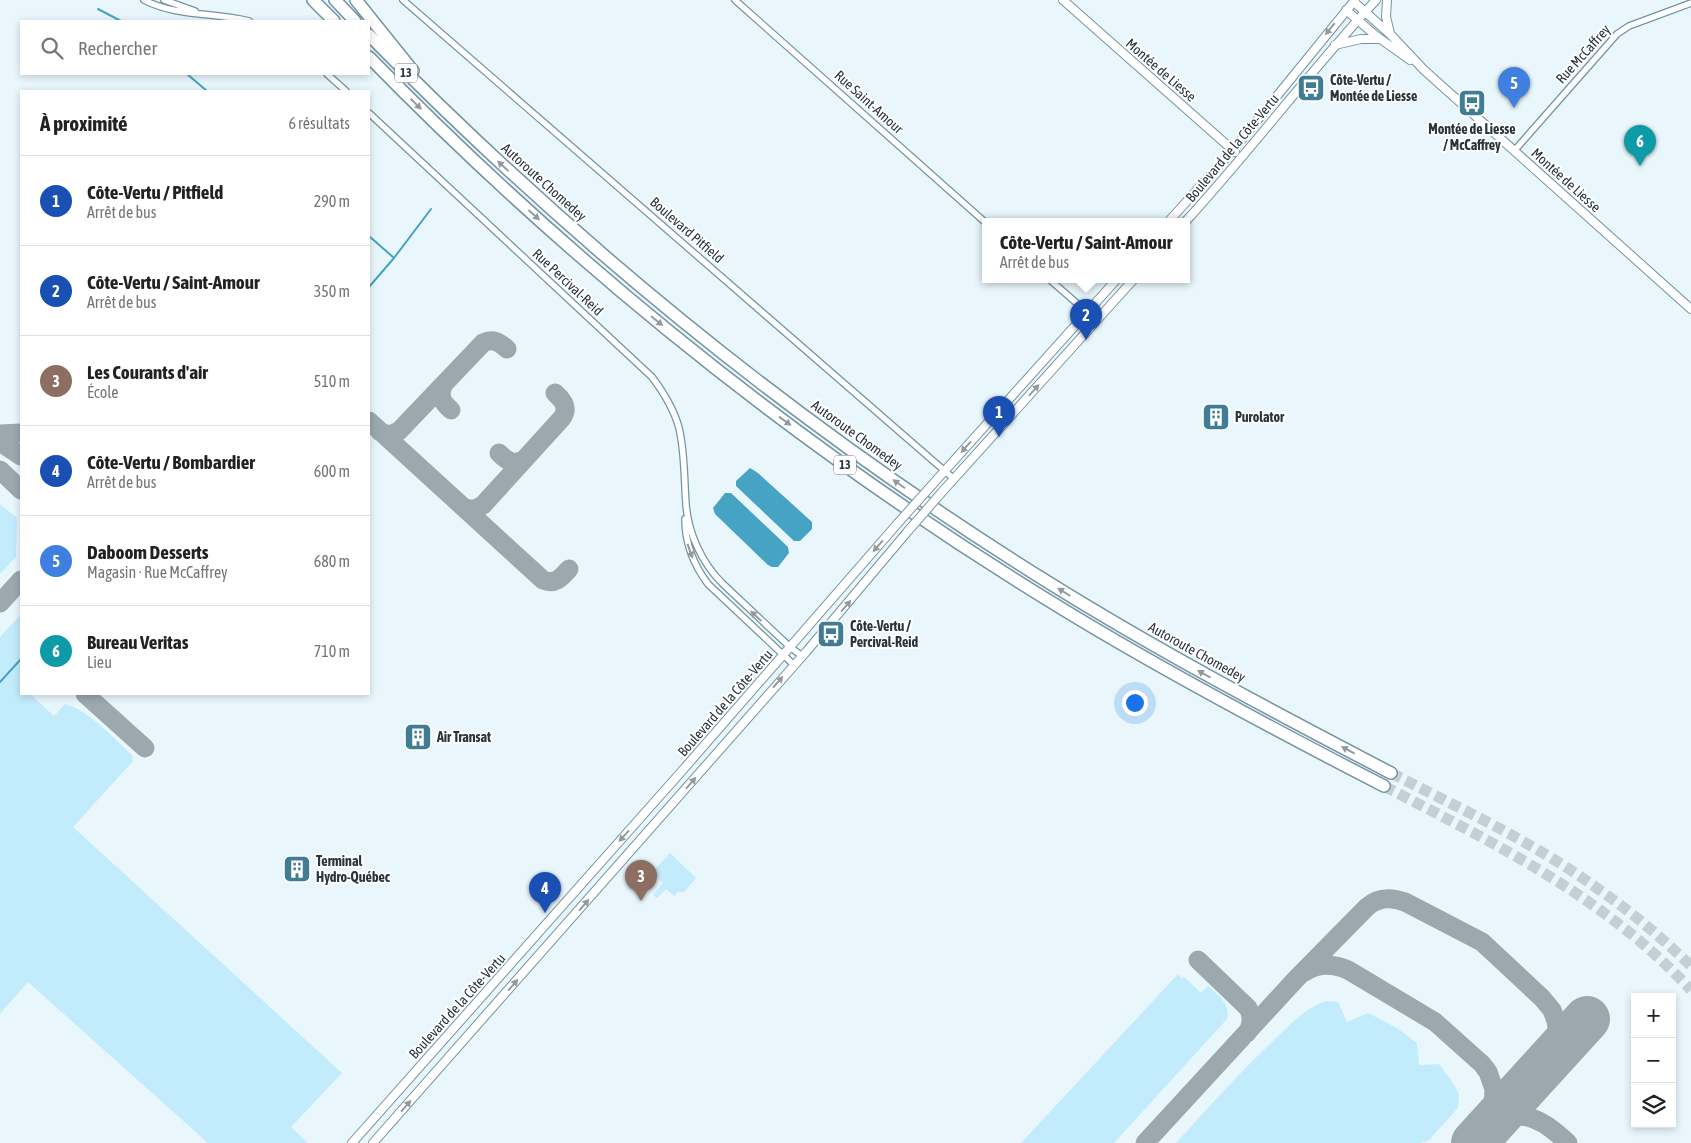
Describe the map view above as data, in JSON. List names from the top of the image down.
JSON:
{
  "streets": {
    "highway": ["13", "Autoroute Chomedey"],
    "street": [
      "Rue McCaffrey",
      "Montée de Liesse",
      "Rue Saint-Amour",
      "Boulevard de la Côte-Vertu",
      "Boulevard Pitfield",
      "Rue Percival-Reid"
    ]
  },
  "crossings": [
    ["Rue McCaffrey", "Montée de Liesse"],
    ["Montée de Liesse", "Boulevard de la Côte-Vertu"],
    ["Boulevard de la Côte-Vertu", "Boulevard Pitfield"],
    ["Boulevard de la Côte-Vertu", "Rue Percival-Reid"]
  ],
  "places": {
    "bus stop": ["Côte-Vertu / Montée de Liesse", "Montée de Liesse / McCaffrey", "Côte-Vertu / Percival-Reid"],
    "building": ["Purolator", "Air Transat", "Terminal Hydro-Québec"]
  },
  "page": {
    "search": "Rechercher",
    "pins": [
      "5",
      "6",
      "2",
      "1",
      "3",
      "4"
    ],
    "heading": ["À proximité", "6 résultats"],
    "list": [
      {
        "mark": "1",
        "name": "Côte-Vertu / Pitfield",
        "note": "Arrêt de bus",
        "value": "290 m"
      },
      {
        "mark": "2",
        "name": "Côte-Vertu / Saint-Amour",
        "note": "Arrêt de bus",
        "value": "350 m"
      },
      {
        "mark": "3",
        "name": "Les Courants d'air",
        "note": "École",
        "value": "510 m"
      },
      {
        "mark": "4",
        "name": "Côte-Vertu / Bombardier",
        "note": "Arrêt de bus",
        "value": "600 m"
      },
      {
        "mark": "5",
        "name": "Daboom Desserts",
        "note": "Magasin · Rue McCaffrey",
        "value": "680 m"
      },
      {
        "mark": "6",
        "name": "Bureau Veritas",
        "note": "Lieu",
        "value": "710 m"
      }
    ],
    "popup": ["Côte-Vertu / Saint-Amour", "Arrêt de bus"],
    "map_buttons": ["+", "−"]
  }
}
